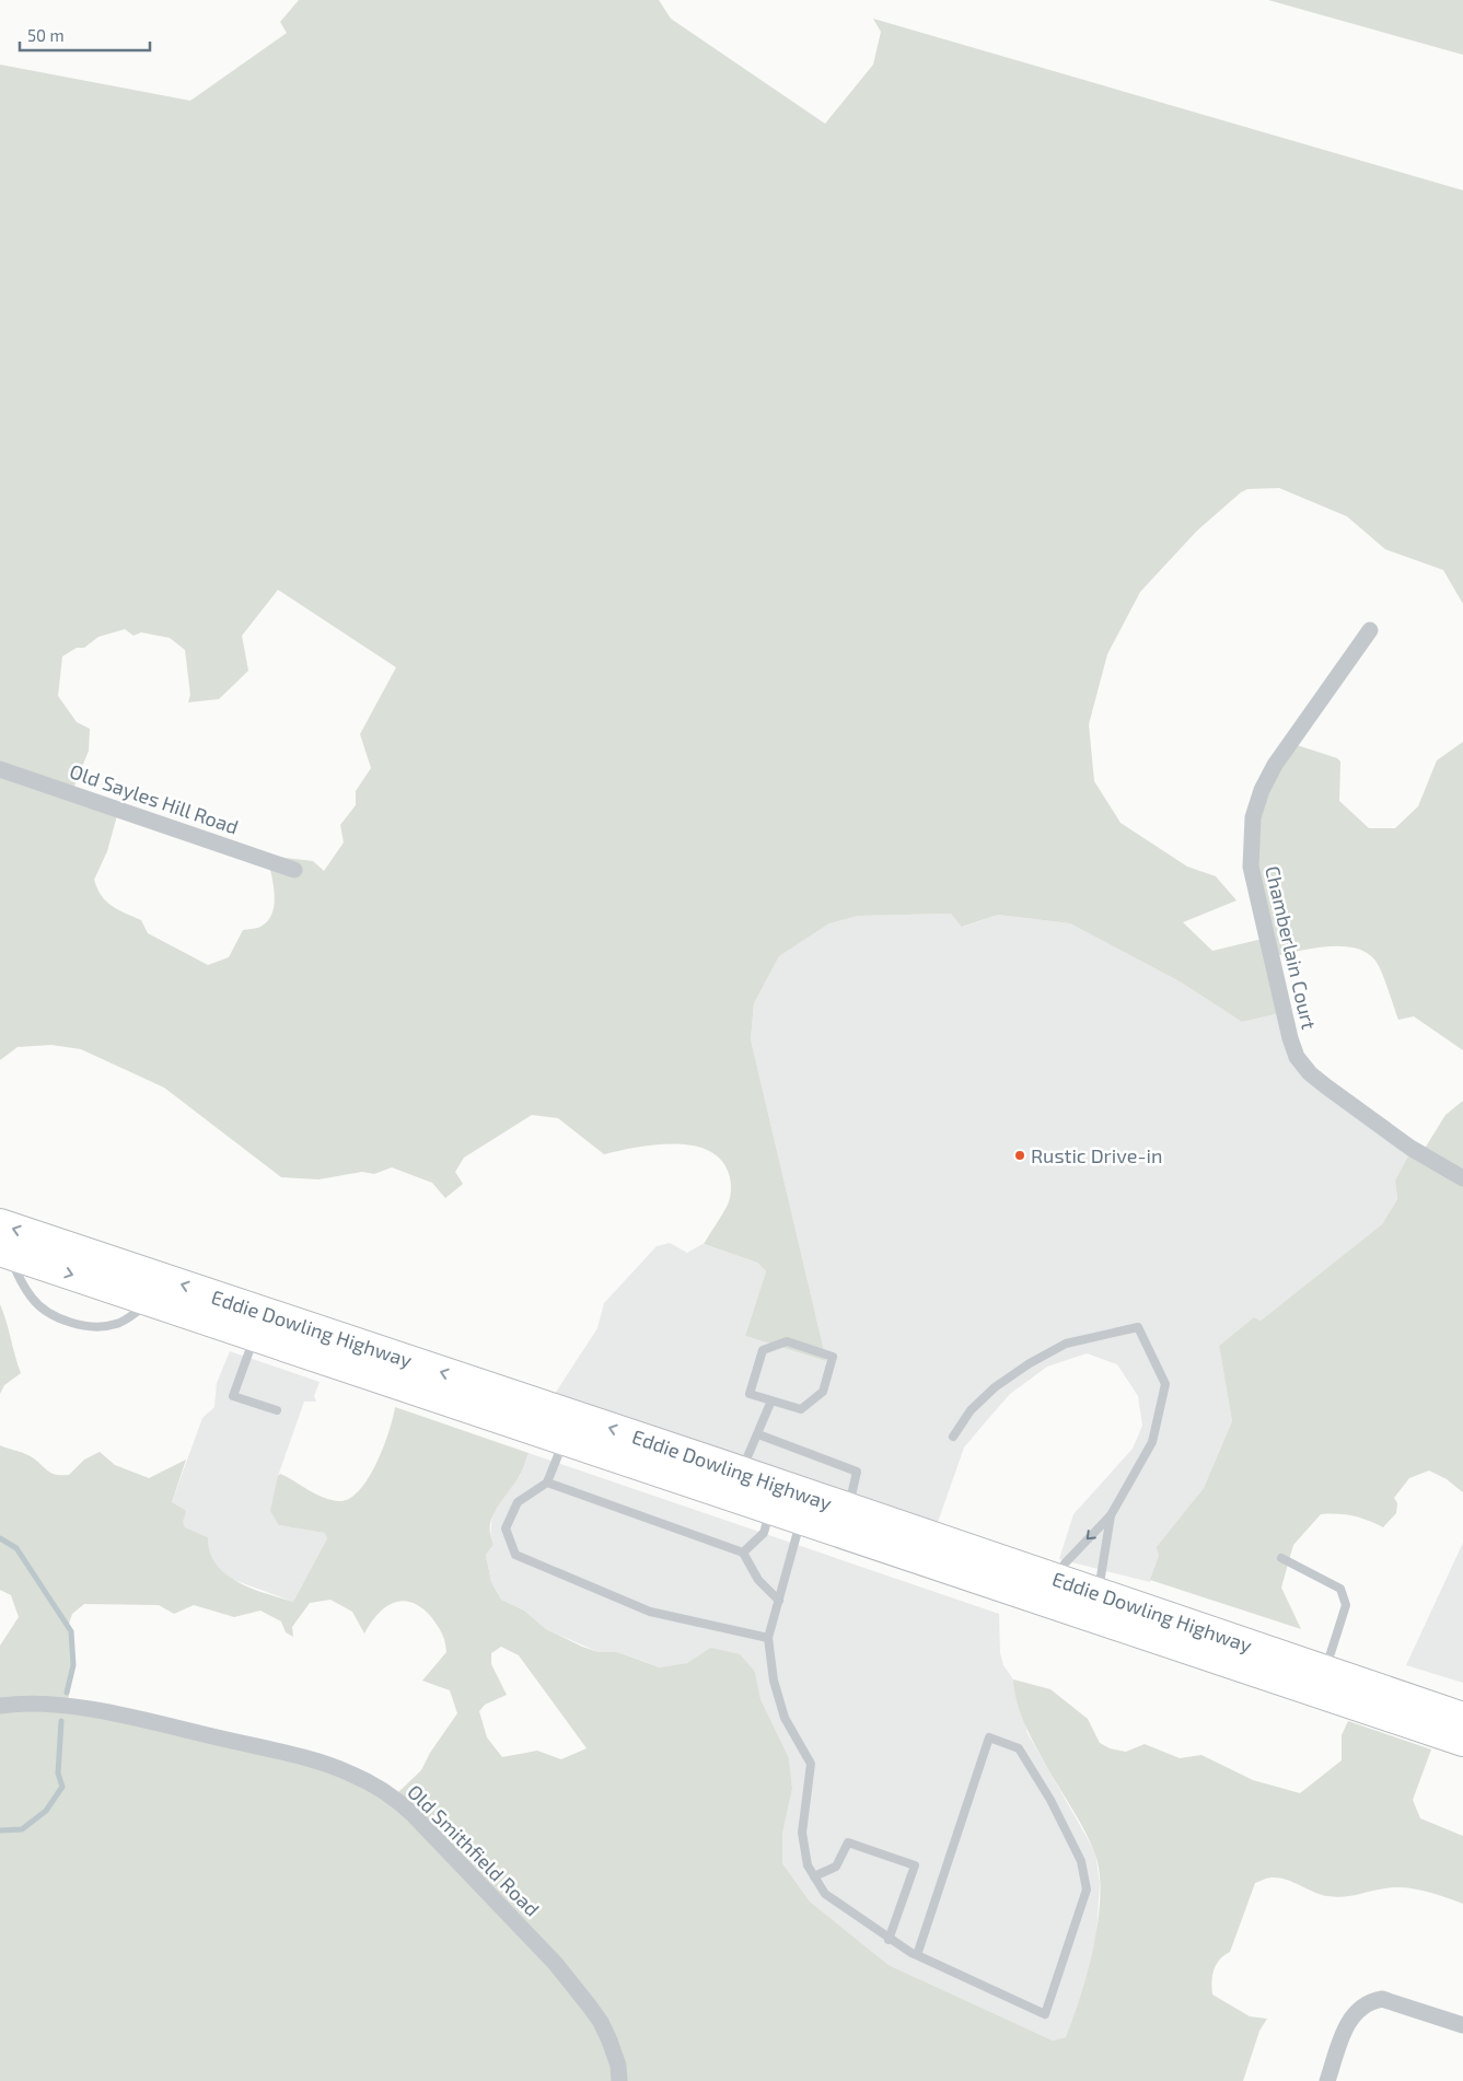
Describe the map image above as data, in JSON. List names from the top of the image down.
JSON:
{
  "streets": {
    "highway": ["Eddie Dowling Highway"],
    "street": ["Old Sayles Hill Road", "Chamberlain Court", "Old Smithfield Road"]
  },
  "places": ["Rustic Drive-in"],
  "scale_bar": "50 m"
}
